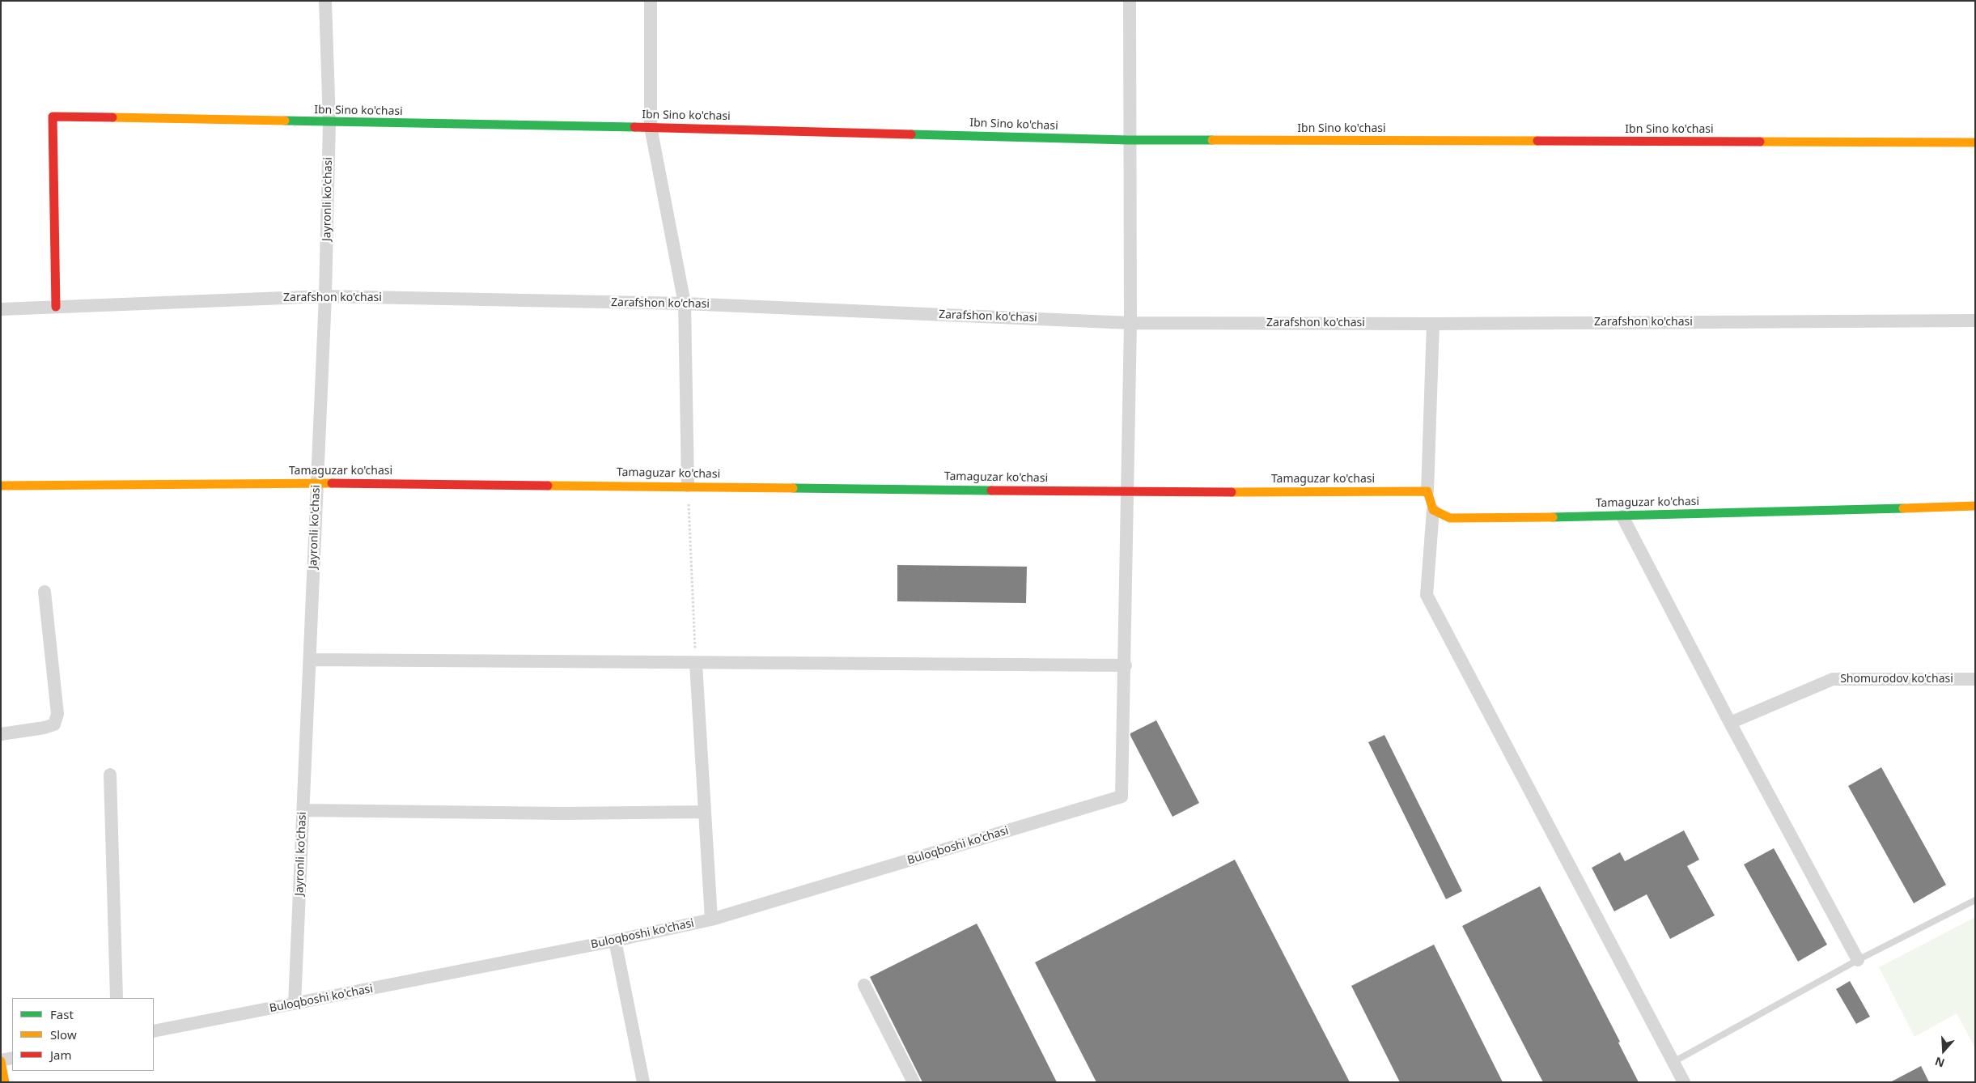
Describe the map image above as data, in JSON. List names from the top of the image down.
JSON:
{
  "streets": {
    "street": [
      "Ibn Sino ko'chasi",
      "Jayronli ko'chasi",
      "Zarafshon ko'chasi",
      "Tamaguzar ko'chasi",
      "Shomurodov ko'chasi",
      "Buloqboshi ko'chasi"
    ]
  },
  "crossings": [
    ["Ibn Sino ko'chasi", "Jayronli ko'chasi"],
    ["Ibn Sino ko'chasi", "Zarafshon ko'chasi"],
    ["Jayronli ko'chasi", "Zarafshon ko'chasi"],
    ["Jayronli ko'chasi", "Tamaguzar ko'chasi"],
    ["Jayronli ko'chasi", "Buloqboshi ko'chasi"]
  ],
  "legend": ["Fast", "Slow", "Jam"],
  "north": "bottom"
}
